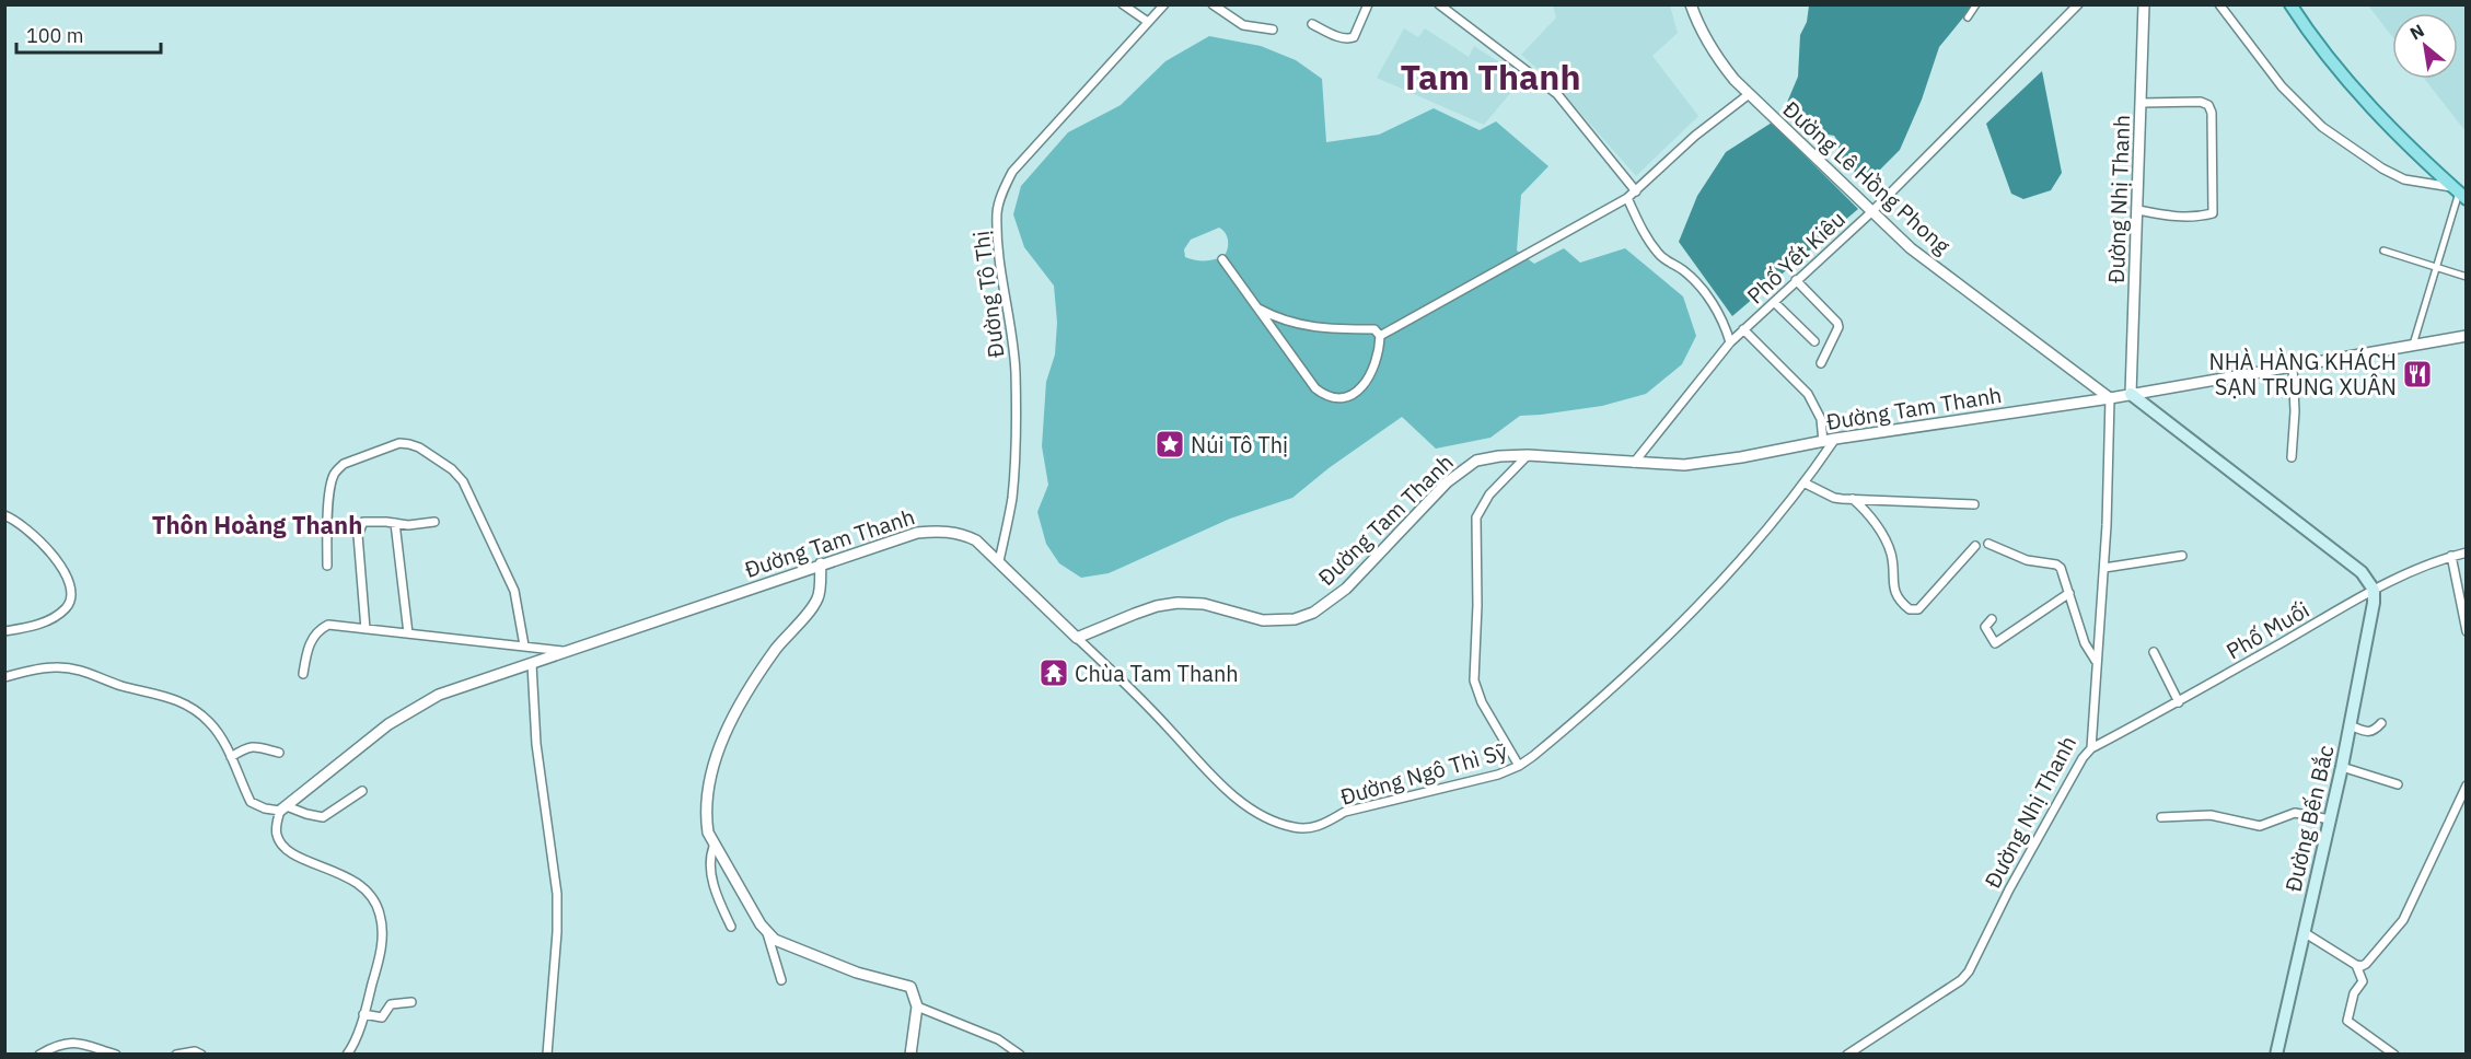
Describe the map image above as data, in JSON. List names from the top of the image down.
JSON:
{
  "streets": {
    "main road": ["Đường Bến Bắc"],
    "street": [
      "Đường Lê Hồng Phong",
      "Đường Nhị Thanh",
      "Phố Yết Kiêu",
      "Đường Tô Thị",
      "Đường Tam Thanh",
      "Phố Muối",
      "Đường Ngô Thì Sỹ"
    ]
  },
  "crossings": [
    ["Đường Lê Hồng Phong", "Đường Nhị Thanh"],
    ["Đường Lê Hồng Phong", "Phố Yết Kiêu"],
    ["Đường Lê Hồng Phong", "Đường Tam Thanh"],
    ["Đường Nhị Thanh", "Đường Tam Thanh"],
    ["Đường Nhị Thanh", "Phố Muối"],
    ["Phố Yết Kiêu", "Đường Tam Thanh"],
    ["Đường Tô Thị", "Đường Tam Thanh"],
    ["Đường Tam Thanh", "Đường Ngô Thì Sỹ"],
    ["Phố Muối", "Đường Bến Bắc"]
  ],
  "districts": ["Tam Thanh", "Thôn Hoàng Thanh"],
  "places": {
    "restaurant": ["NHÀ HÀNG KHÁCH SẠN TRUNG XUÂN"],
    "place": ["Núi Tô Thị"],
    "temple": ["Chùa Tam Thanh"]
  },
  "scale_bar": "100 m",
  "north": "top left"
}
